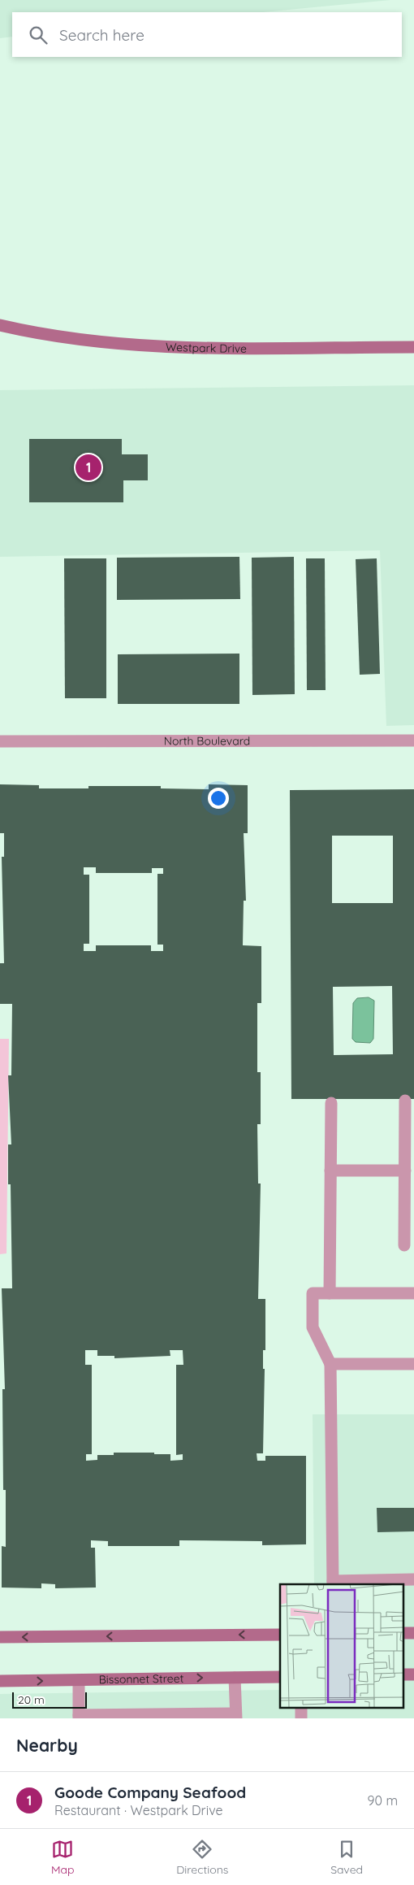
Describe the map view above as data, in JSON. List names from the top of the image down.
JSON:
{
  "streets": {
    "main road": ["Westpark Drive", "Bissonnet Street"],
    "street": ["North Boulevard"]
  },
  "scale_bar": "20 m",
  "page": {
    "search": "Search here",
    "pins": "1",
    "scale": "20 m",
    "heading": "Nearby",
    "list": [
      {
        "mark": "1",
        "name": "Goode Company Seafood",
        "note": "Restaurant · Westpark Drive",
        "value": "90 m"
      }
    ],
    "nav": ["Map", "Directions", "Saved"]
  }
}
